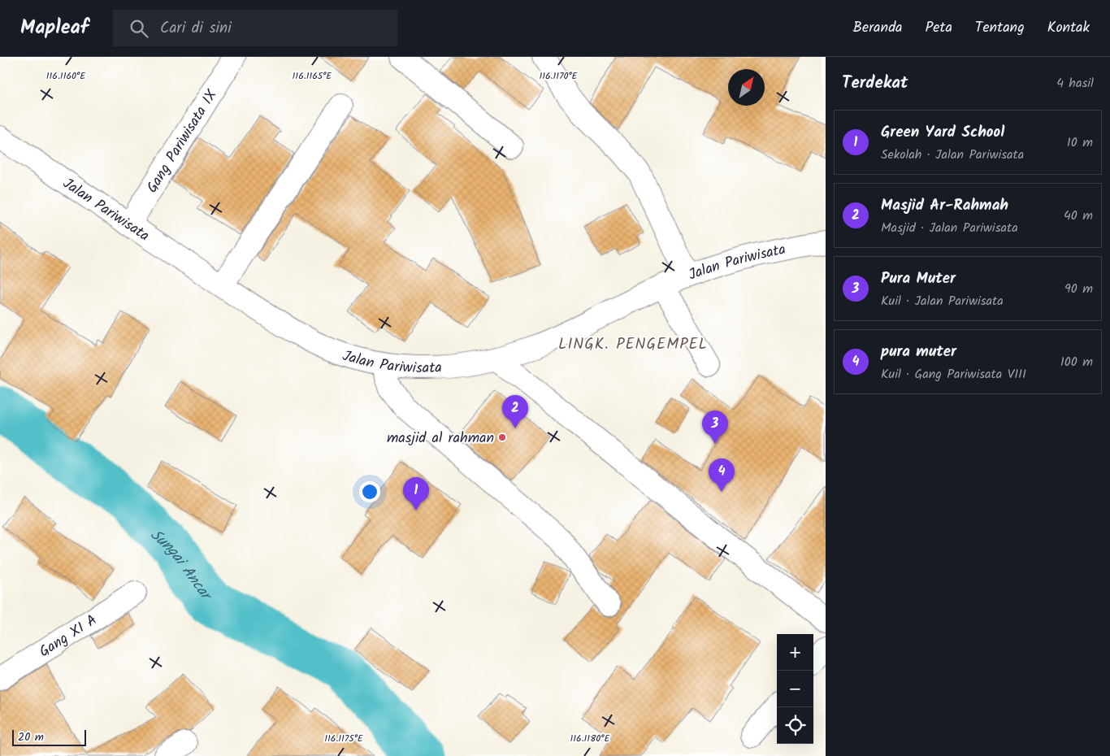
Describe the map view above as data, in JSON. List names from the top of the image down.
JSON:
{
  "streets": {
    "street": ["Gang Pariwisata IX", "Jalan Pariwisata", "Gang XI A"]
  },
  "crossings": [
    ["Gang Pariwisata IX", "Jalan Pariwisata"]
  ],
  "districts": ["LINGK. PENGEMPEL"],
  "water": ["Sungai Ancar"],
  "places": ["masjid al rahman"],
  "scale_bar": "20 m",
  "north": "top right",
  "page": {
    "header": "Mapleaf",
    "search": "Cari di sini",
    "nav": [
      "Beranda",
      "Peta",
      "Tentang",
      "Kontak"
    ],
    "heading": ["Terdekat", "4 hasil"],
    "list": [
      {
        "mark": "1",
        "name": "Green Yard School",
        "note": "Sekolah · Jalan Pariwisata",
        "value": "10 m"
      },
      {
        "mark": "2",
        "name": "Masjid Ar-Rahmah",
        "note": "Masjid · Jalan Pariwisata",
        "value": "40 m"
      },
      {
        "mark": "3",
        "name": "Pura Muter",
        "note": "Kuil · Jalan Pariwisata",
        "value": "90 m"
      },
      {
        "mark": "4",
        "name": "pura muter",
        "note": "Kuil · Gang Pariwisata VIII",
        "value": "100 m"
      }
    ],
    "pins": [
      "2",
      "3",
      "4",
      "1"
    ],
    "map_buttons": ["+", "−"],
    "scale": "20 m"
  },
  "coordinates": [
    "116.1160°E",
    "116.1165°E",
    "116.1170°E",
    "116.1175°E",
    "116.1180°E"
  ]
}
